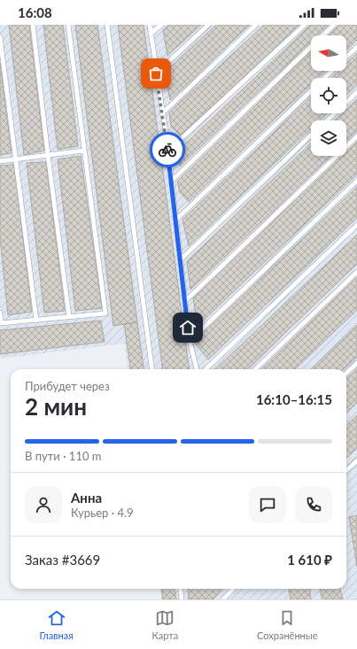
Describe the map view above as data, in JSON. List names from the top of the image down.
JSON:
{
  "north": "left",
  "page": {
    "status": "16:08",
    "heading": ["2 мин", "Прибудет через", "16:10–16:15"],
    "panel": [
      "Анна",
      "Курьер · 4.9",
      "Заказ #3669",
      "1 610 ₽"
    ],
    "bar": "В пути · 110 m",
    "tabs": ["Главная", "Карта", "Сохранённые"]
  }
}
